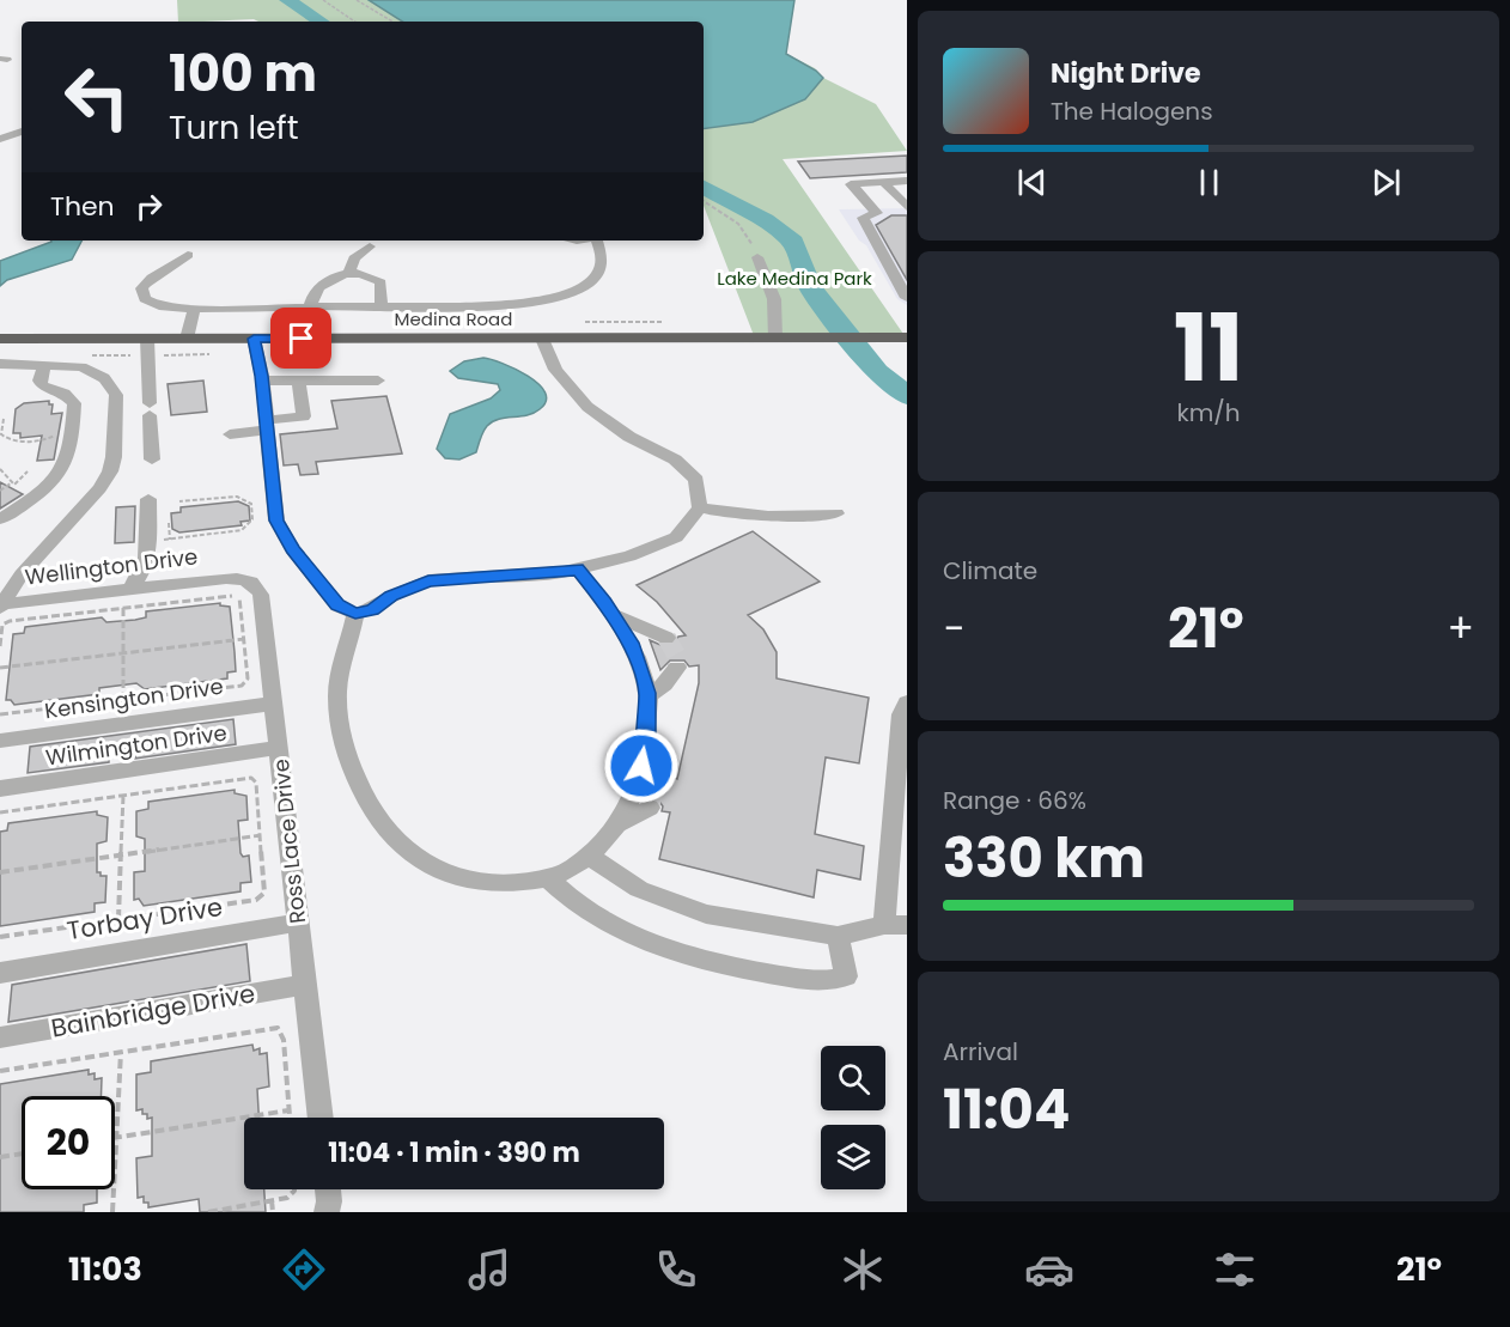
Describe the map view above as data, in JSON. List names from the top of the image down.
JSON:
{
  "streets": {
    "highway": ["Medina Road"],
    "street": [
      "Wellington Drive",
      "Kensington Drive",
      "Wilmington Drive",
      "Ross Lace Drive",
      "Torbay Drive",
      "Bainbridge Drive"
    ]
  },
  "crossings": [
    ["Wellington Drive", "Ross Lace Drive"],
    ["Kensington Drive", "Ross Lace Drive"],
    ["Wilmington Drive", "Ross Lace Drive"],
    ["Ross Lace Drive", "Torbay Drive"],
    ["Ross Lace Drive", "Bainbridge Drive"]
  ],
  "parks": ["Lake Medina Park"],
  "page": {
    "turn": ["100 m", "Turn left"],
    "song": ["Night Drive", "The Halogens"],
    "then": "Then",
    "tile": [
      ["11", "km/h"],
      "Climate",
      ["Range · 66%", "330 km"],
      ["Arrival", "11:04"]
    ],
    "heat": ["−", "21°", "+"],
    "limit": "20",
    "trip": "11:04 · 1 min · 390 m",
    "tabs": ["11:03", "21°"]
  }
}
